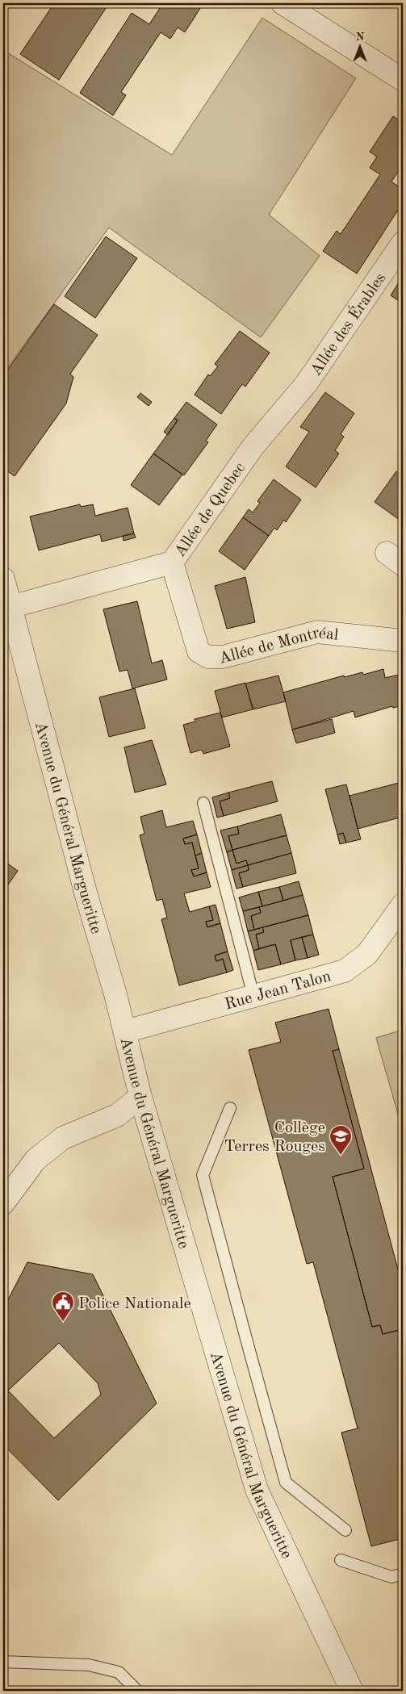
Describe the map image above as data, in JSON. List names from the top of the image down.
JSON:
{
  "streets": {
    "street": [
      "Allée des Érables",
      "Allée de Quebec",
      "Allée de Montréal",
      "Avenue du Général Margueritte",
      "Rue Jean Talon"
    ]
  },
  "crossings": [
    ["Allée des Érables", "Allée de Quebec"],
    ["Allée de Quebec", "Allée de Montréal"],
    ["Allée de Quebec", "Avenue du Général Margueritte"],
    ["Avenue du Général Margueritte", "Rue Jean Talon"]
  ],
  "places": {
    "school or university": ["Collège Terres Rouges"],
    "public building": ["Police Nationale"]
  },
  "north": "top"
}
